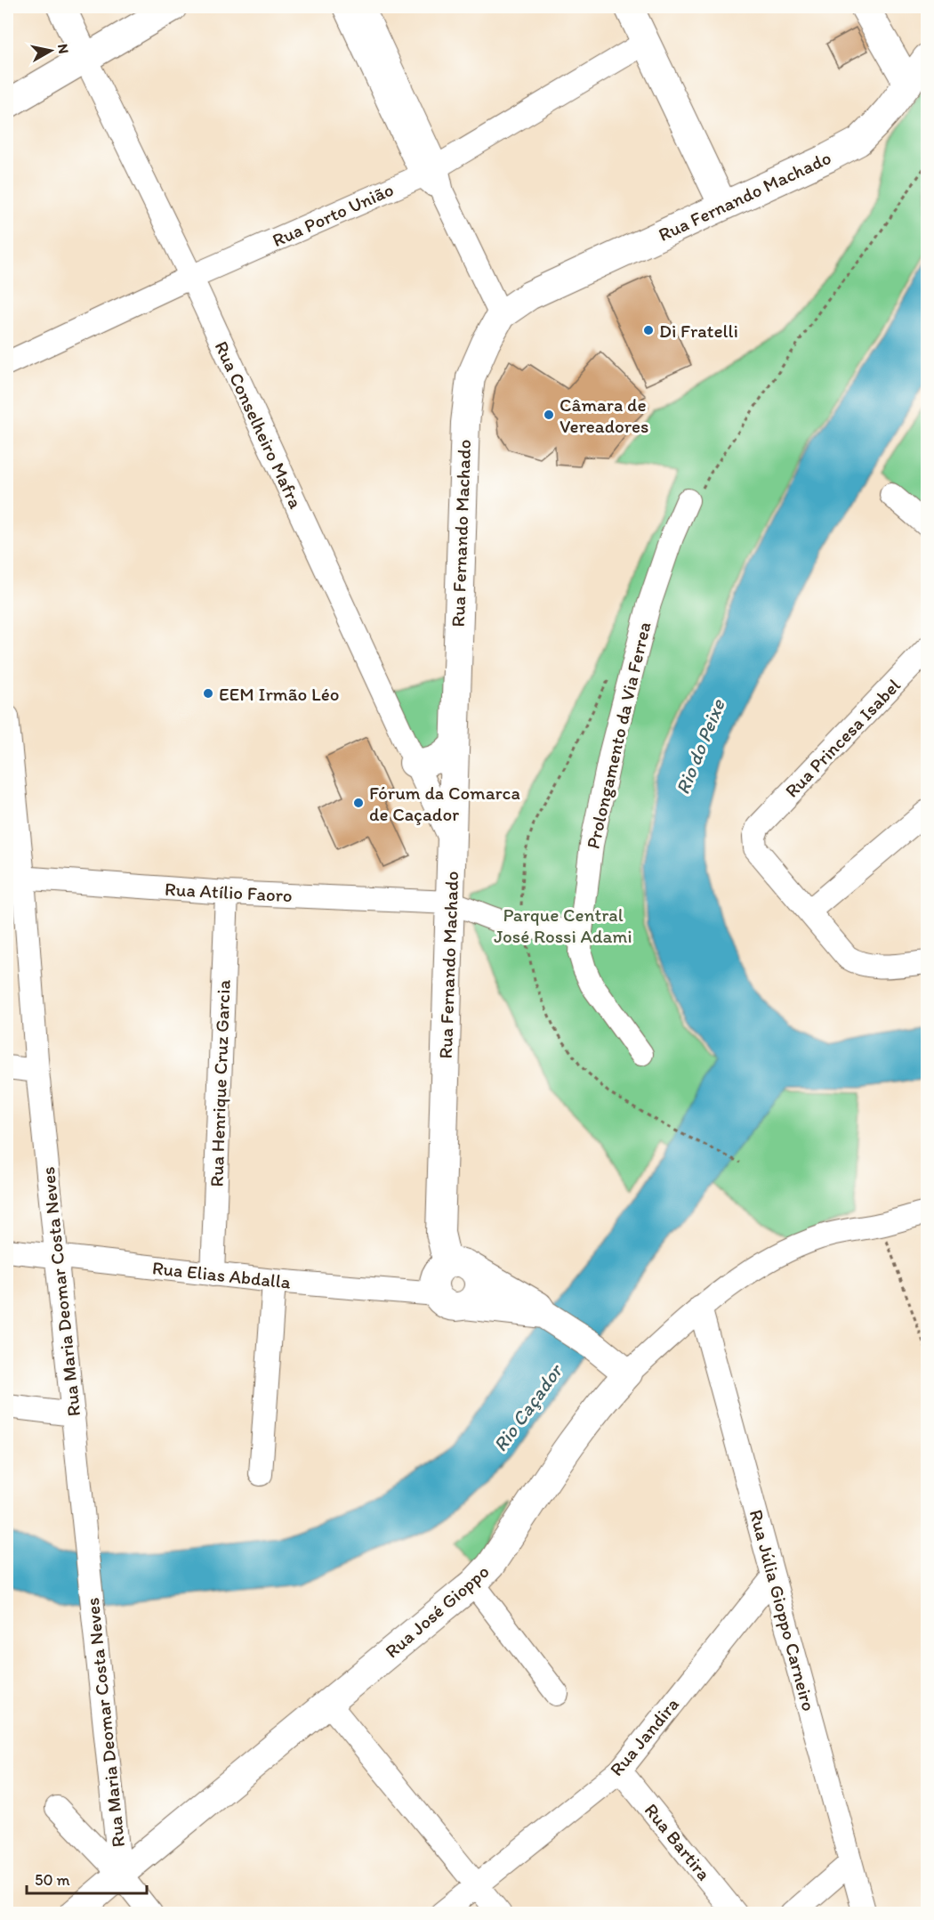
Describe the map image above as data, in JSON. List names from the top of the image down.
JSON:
{
  "streets": {
    "main road": ["Rua Fernando Machado", "Rua Conselheiro Mafra", "Rua José Gioppo"],
    "street": [
      "Rua Porto União",
      "Prolongamento da Via Ferrea",
      "Rua Princesa Isabel",
      "Rua Atílio Faoro",
      "Rua Henrique Cruz Garcia",
      "Rua Elias Abdalla",
      "Rua Maria Deomar Costa Neves",
      "Rua Júlia Gioppo Carneiro",
      "Rua Jandira",
      "Rua Bartira"
    ]
  },
  "crossings": [
    ["Rua Fernando Machado", "Rua Conselheiro Mafra"],
    ["Rua Fernando Machado", "Rua Atílio Faoro"],
    ["Rua Porto União", "Rua Conselheiro Mafra"],
    ["Prolongamento da Via Ferrea", "Rua Atílio Faoro"],
    ["Rua Atílio Faoro", "Rua Henrique Cruz Garcia"],
    ["Rua Atílio Faoro", "Rua Maria Deomar Costa Neves"],
    ["Rua Henrique Cruz Garcia", "Rua Elias Abdalla"],
    ["Rua Elias Abdalla", "Rua Maria Deomar Costa Neves"],
    ["Rua Maria Deomar Costa Neves", "Rua José Gioppo"],
    ["Rua Júlia Gioppo Carneiro", "Rua José Gioppo"],
    ["Rua Júlia Gioppo Carneiro", "Rua Jandira"],
    ["Rua Jandira", "Rua Bartira"]
  ],
  "water": ["Rio do Peixe", "Rio Caçador"],
  "parks": ["Parque Central José Rossi Adami"],
  "places": [
    "Di Fratelli",
    "Câmara de Vereadores",
    "EEM Irmão Léo",
    "Fórum da Comarca de Caçador"
  ],
  "scale_bar": "50 m",
  "north": "right"
}
